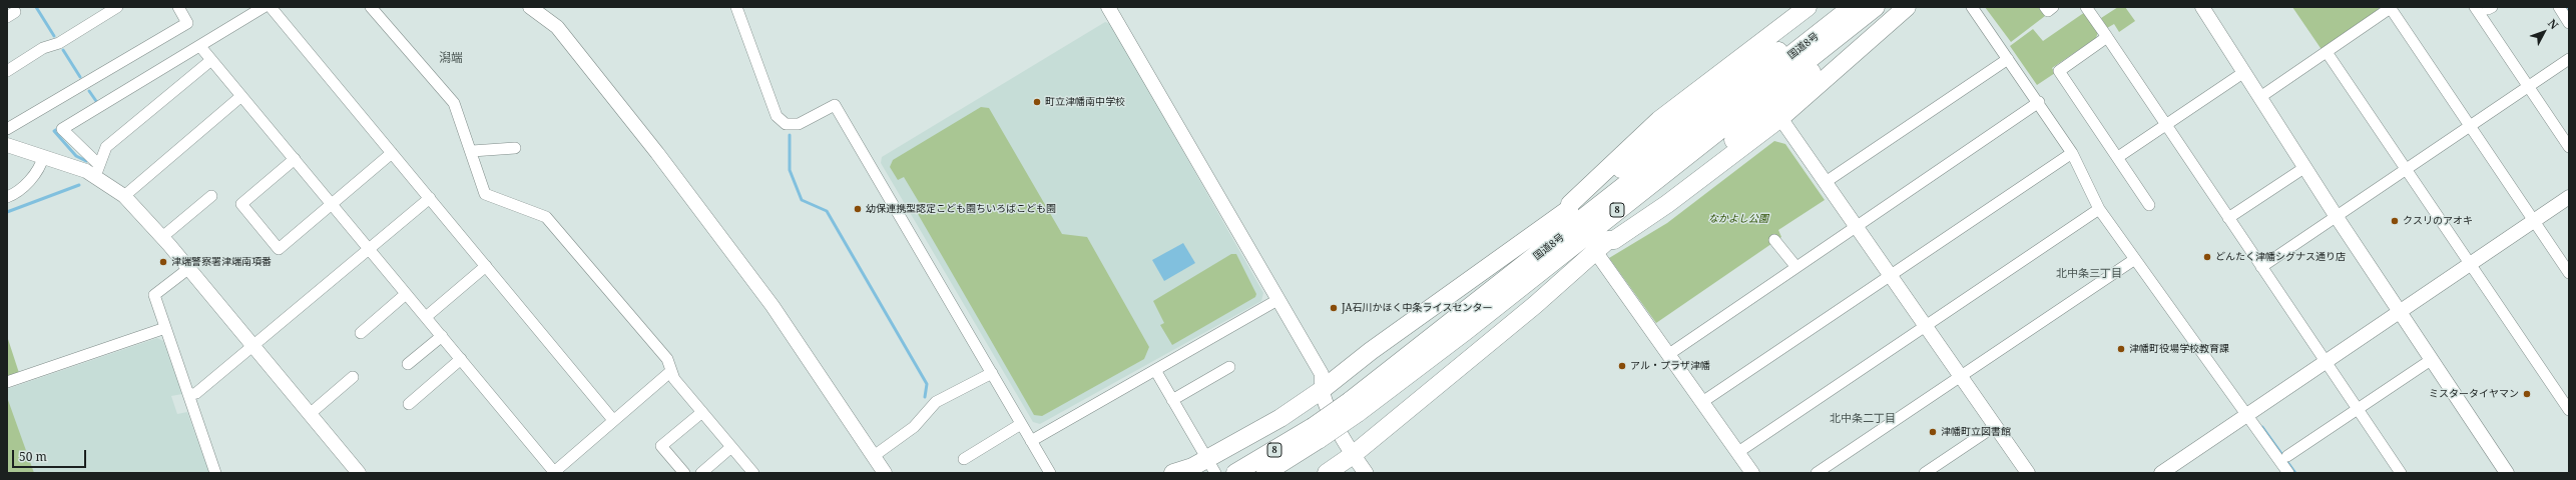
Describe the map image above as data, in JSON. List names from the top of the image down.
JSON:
{
  "streets": {
    "highway": ["国道8号", "8"]
  },
  "districts": ["潟端", "北中条三丁目", "北中条二丁目"],
  "parks": ["なかよし公園"],
  "places": [
    "町立津幡南中学校",
    "幼保連携型認定こども園ちいろばこども園",
    "クスリのアオキ",
    "どんたく津幡シグナス通り店",
    "津端警察署津端南項番",
    "JA石川かほく中条ライスセンター",
    "津幡町役場学校教育課",
    "アル・プラザ津幡",
    "ミスタータイヤマン",
    "津幡町立図書館"
  ],
  "scale_bar": "50 m",
  "north": "top right"
}
